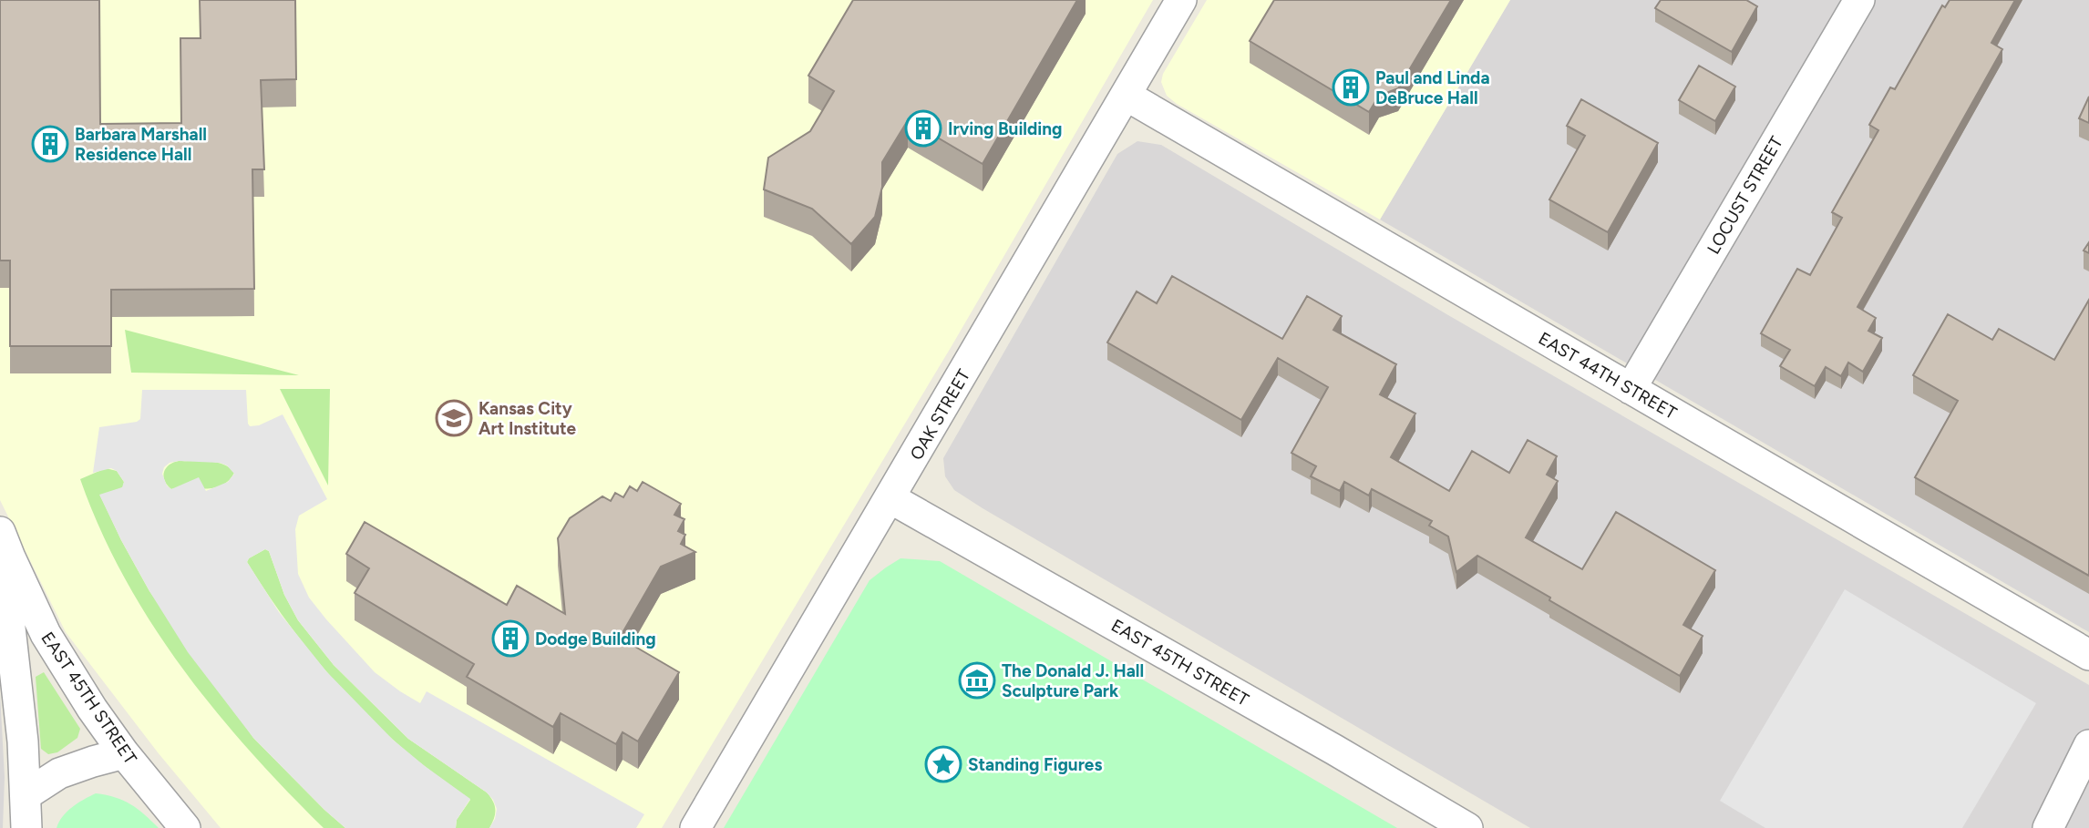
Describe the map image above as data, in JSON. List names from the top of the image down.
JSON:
{
  "streets": {
    "street": [
      "LOCUST STREET",
      "EAST 44TH STREET",
      "OAK STREET",
      "EAST 45TH STREET"
    ]
  },
  "crossings": [
    ["LOCUST STREET", "EAST 44TH STREET"],
    ["EAST 44TH STREET", "OAK STREET"],
    ["OAK STREET", "EAST 45TH STREET"]
  ],
  "places": {
    "building": [
      "Paul and Linda DeBruce Hall",
      "Irving Building",
      "Barbara Marshall Residence Hall",
      "Dodge Building"
    ],
    "school or university": ["Kansas City Art Institute"],
    "museum": ["The Donald J. Hall Sculpture Park"],
    "place": ["Standing Figures"]
  }
}
